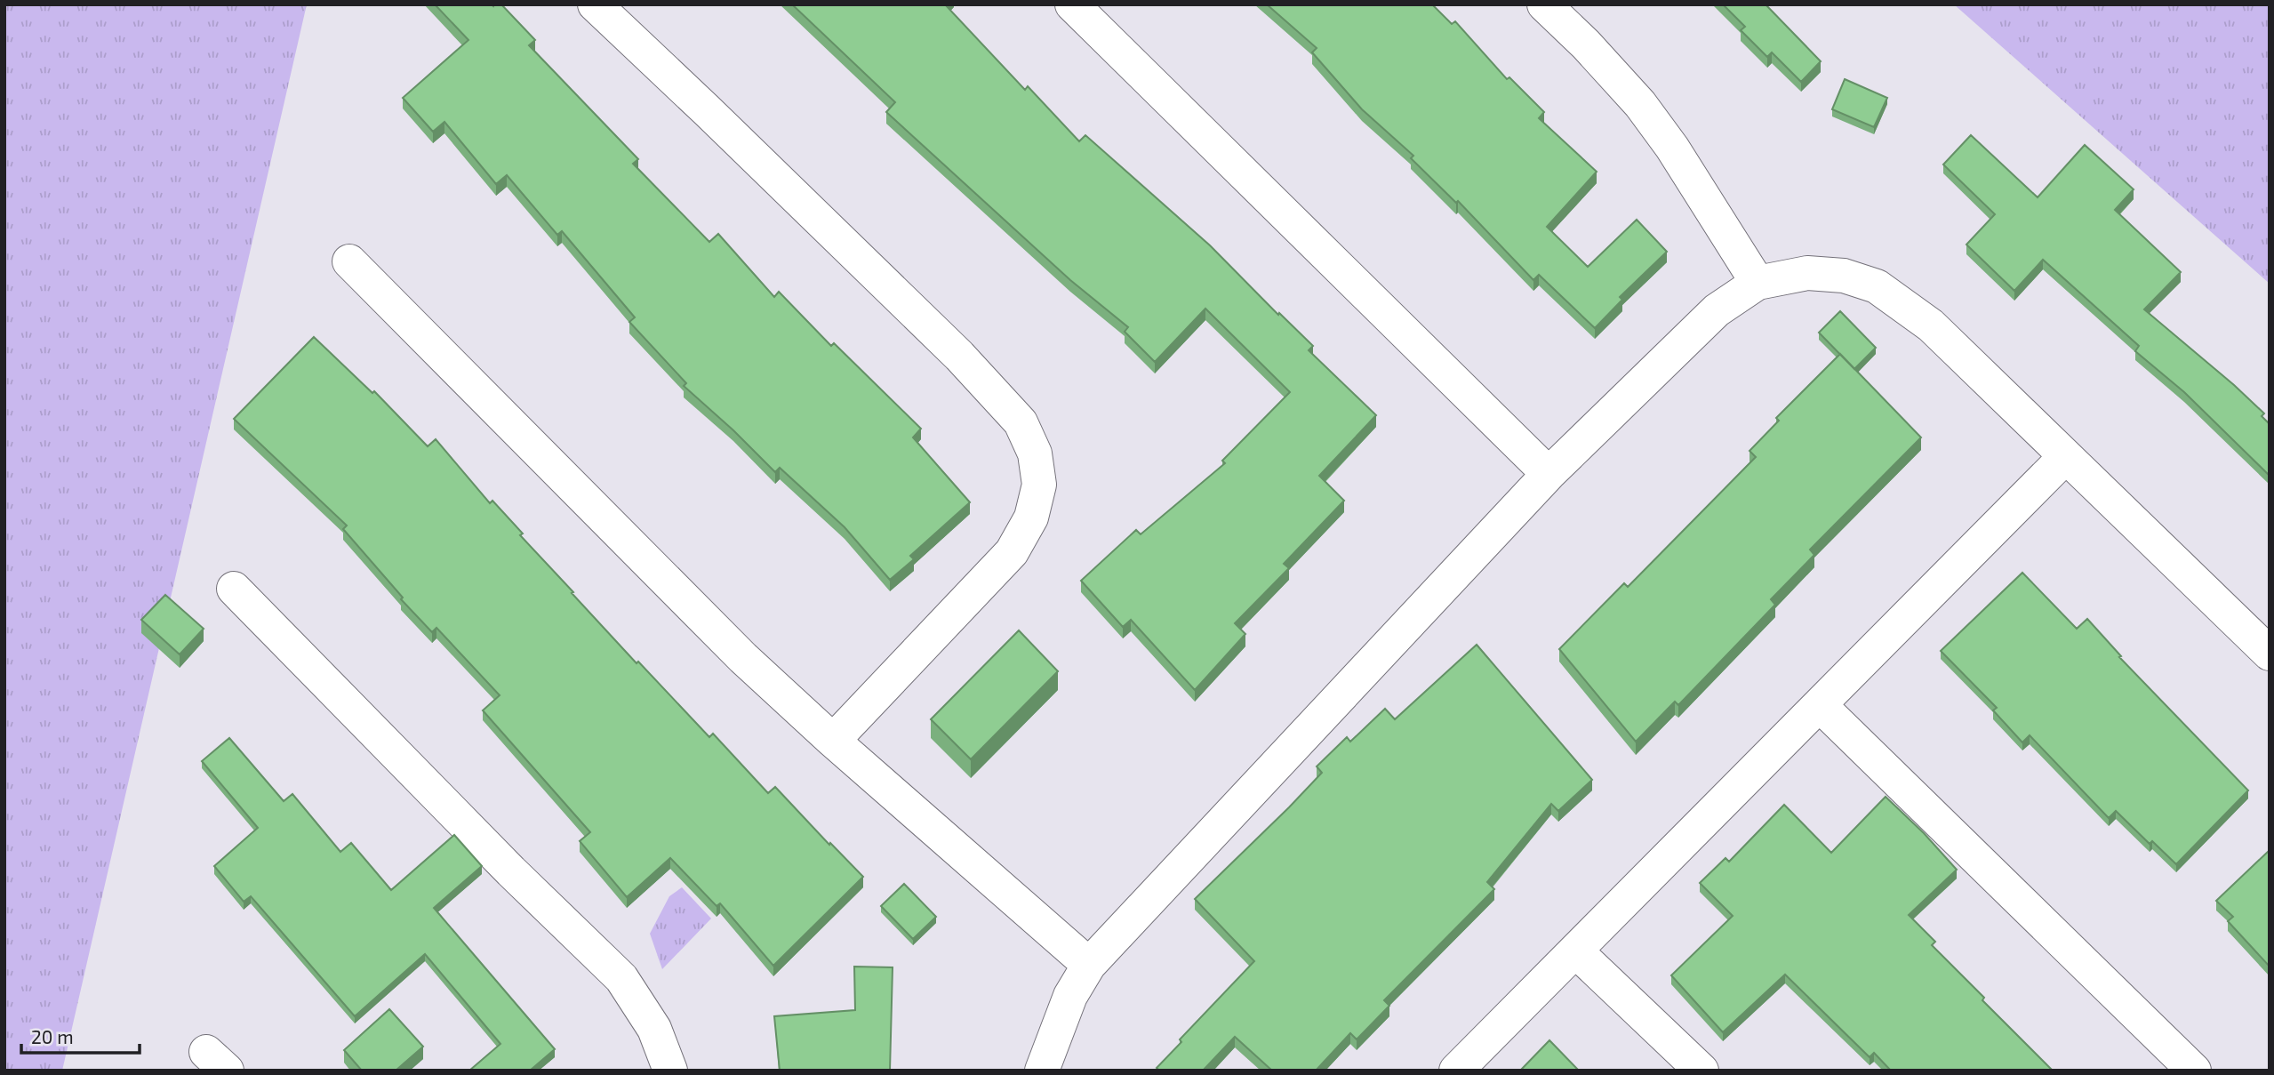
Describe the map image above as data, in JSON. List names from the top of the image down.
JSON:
{
  "scale_bar": "20 m"
}
